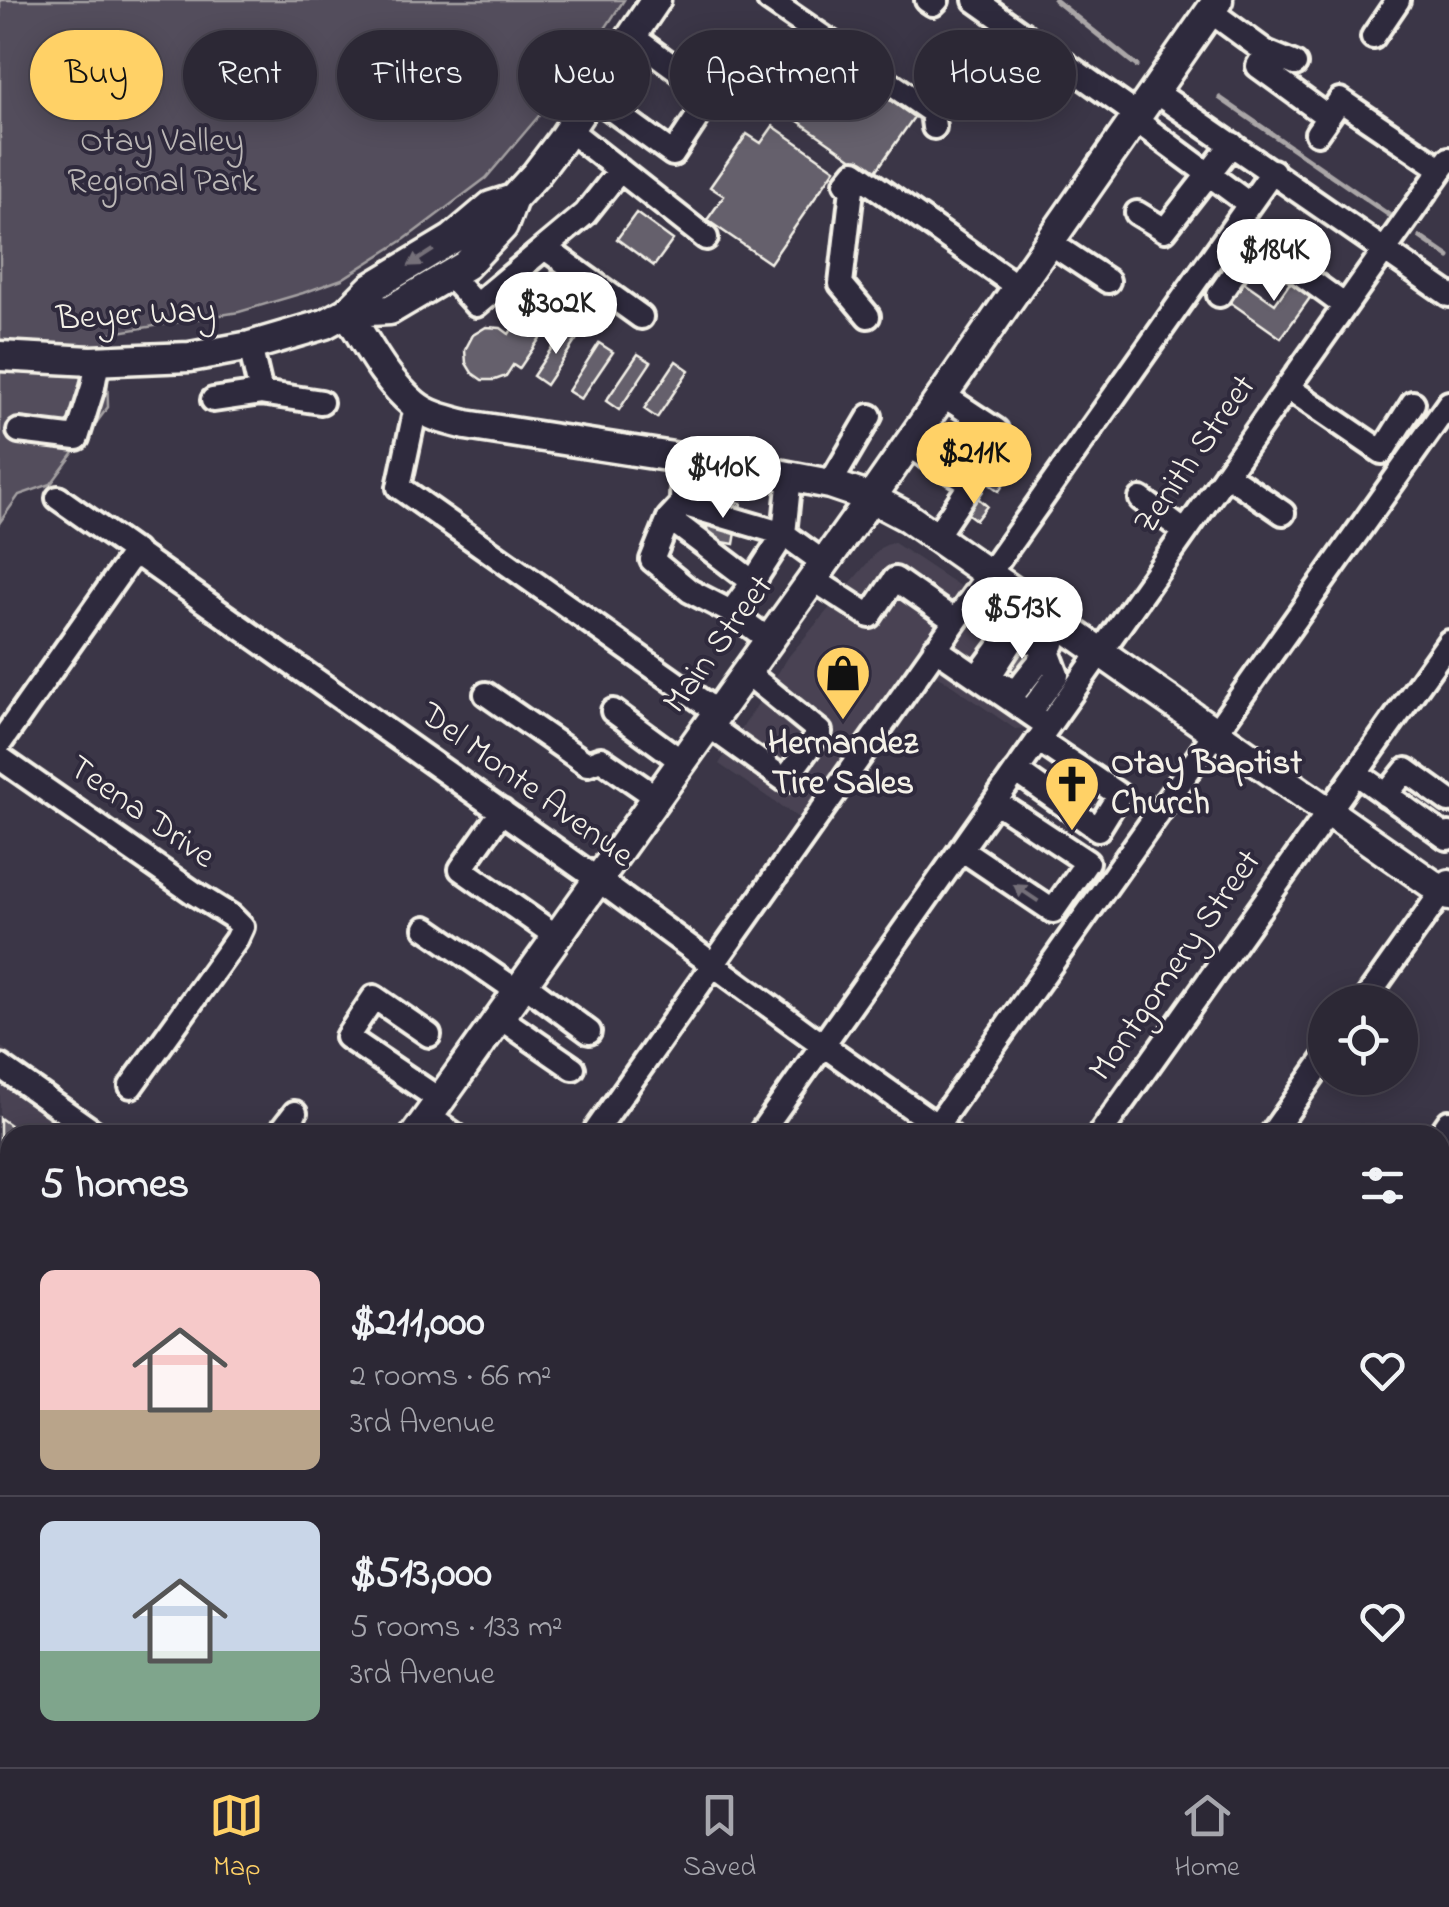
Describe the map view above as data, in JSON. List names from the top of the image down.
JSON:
{
  "streets": {
    "main road": ["Beyer Way", "Main Street"],
    "street": [
      "Zenith Street",
      "Del Monte Avenue",
      "Teena Drive",
      "Montgomery Street"
    ]
  },
  "crossings": [
    ["Zenith Street", "Del Monte Avenue"],
    ["Main Street", "Del Monte Avenue"]
  ],
  "parks": ["Otay Valley Regional Park"],
  "places": {
    "shop": ["Hernandez Tire Sales"],
    "church": ["Otay Baptist Church"]
  },
  "page": {
    "chip": [
      "Buy",
      "Rent",
      "Filters",
      "New",
      "Apartment",
      "House"
    ],
    "price": [
      "$184K",
      "$302K",
      "$211K",
      "$410K",
      "$513K"
    ],
    "heading": "5 homes",
    "list": [
      {
        "name": "$211,000",
        "note": "2 rooms · 66 m² · 3rd Avenue"
      },
      {
        "name": "$513,000",
        "note": "5 rooms · 133 m² · 3rd Avenue"
      }
    ],
    "tabs": ["Map", "Saved", "Home"]
  }
}
